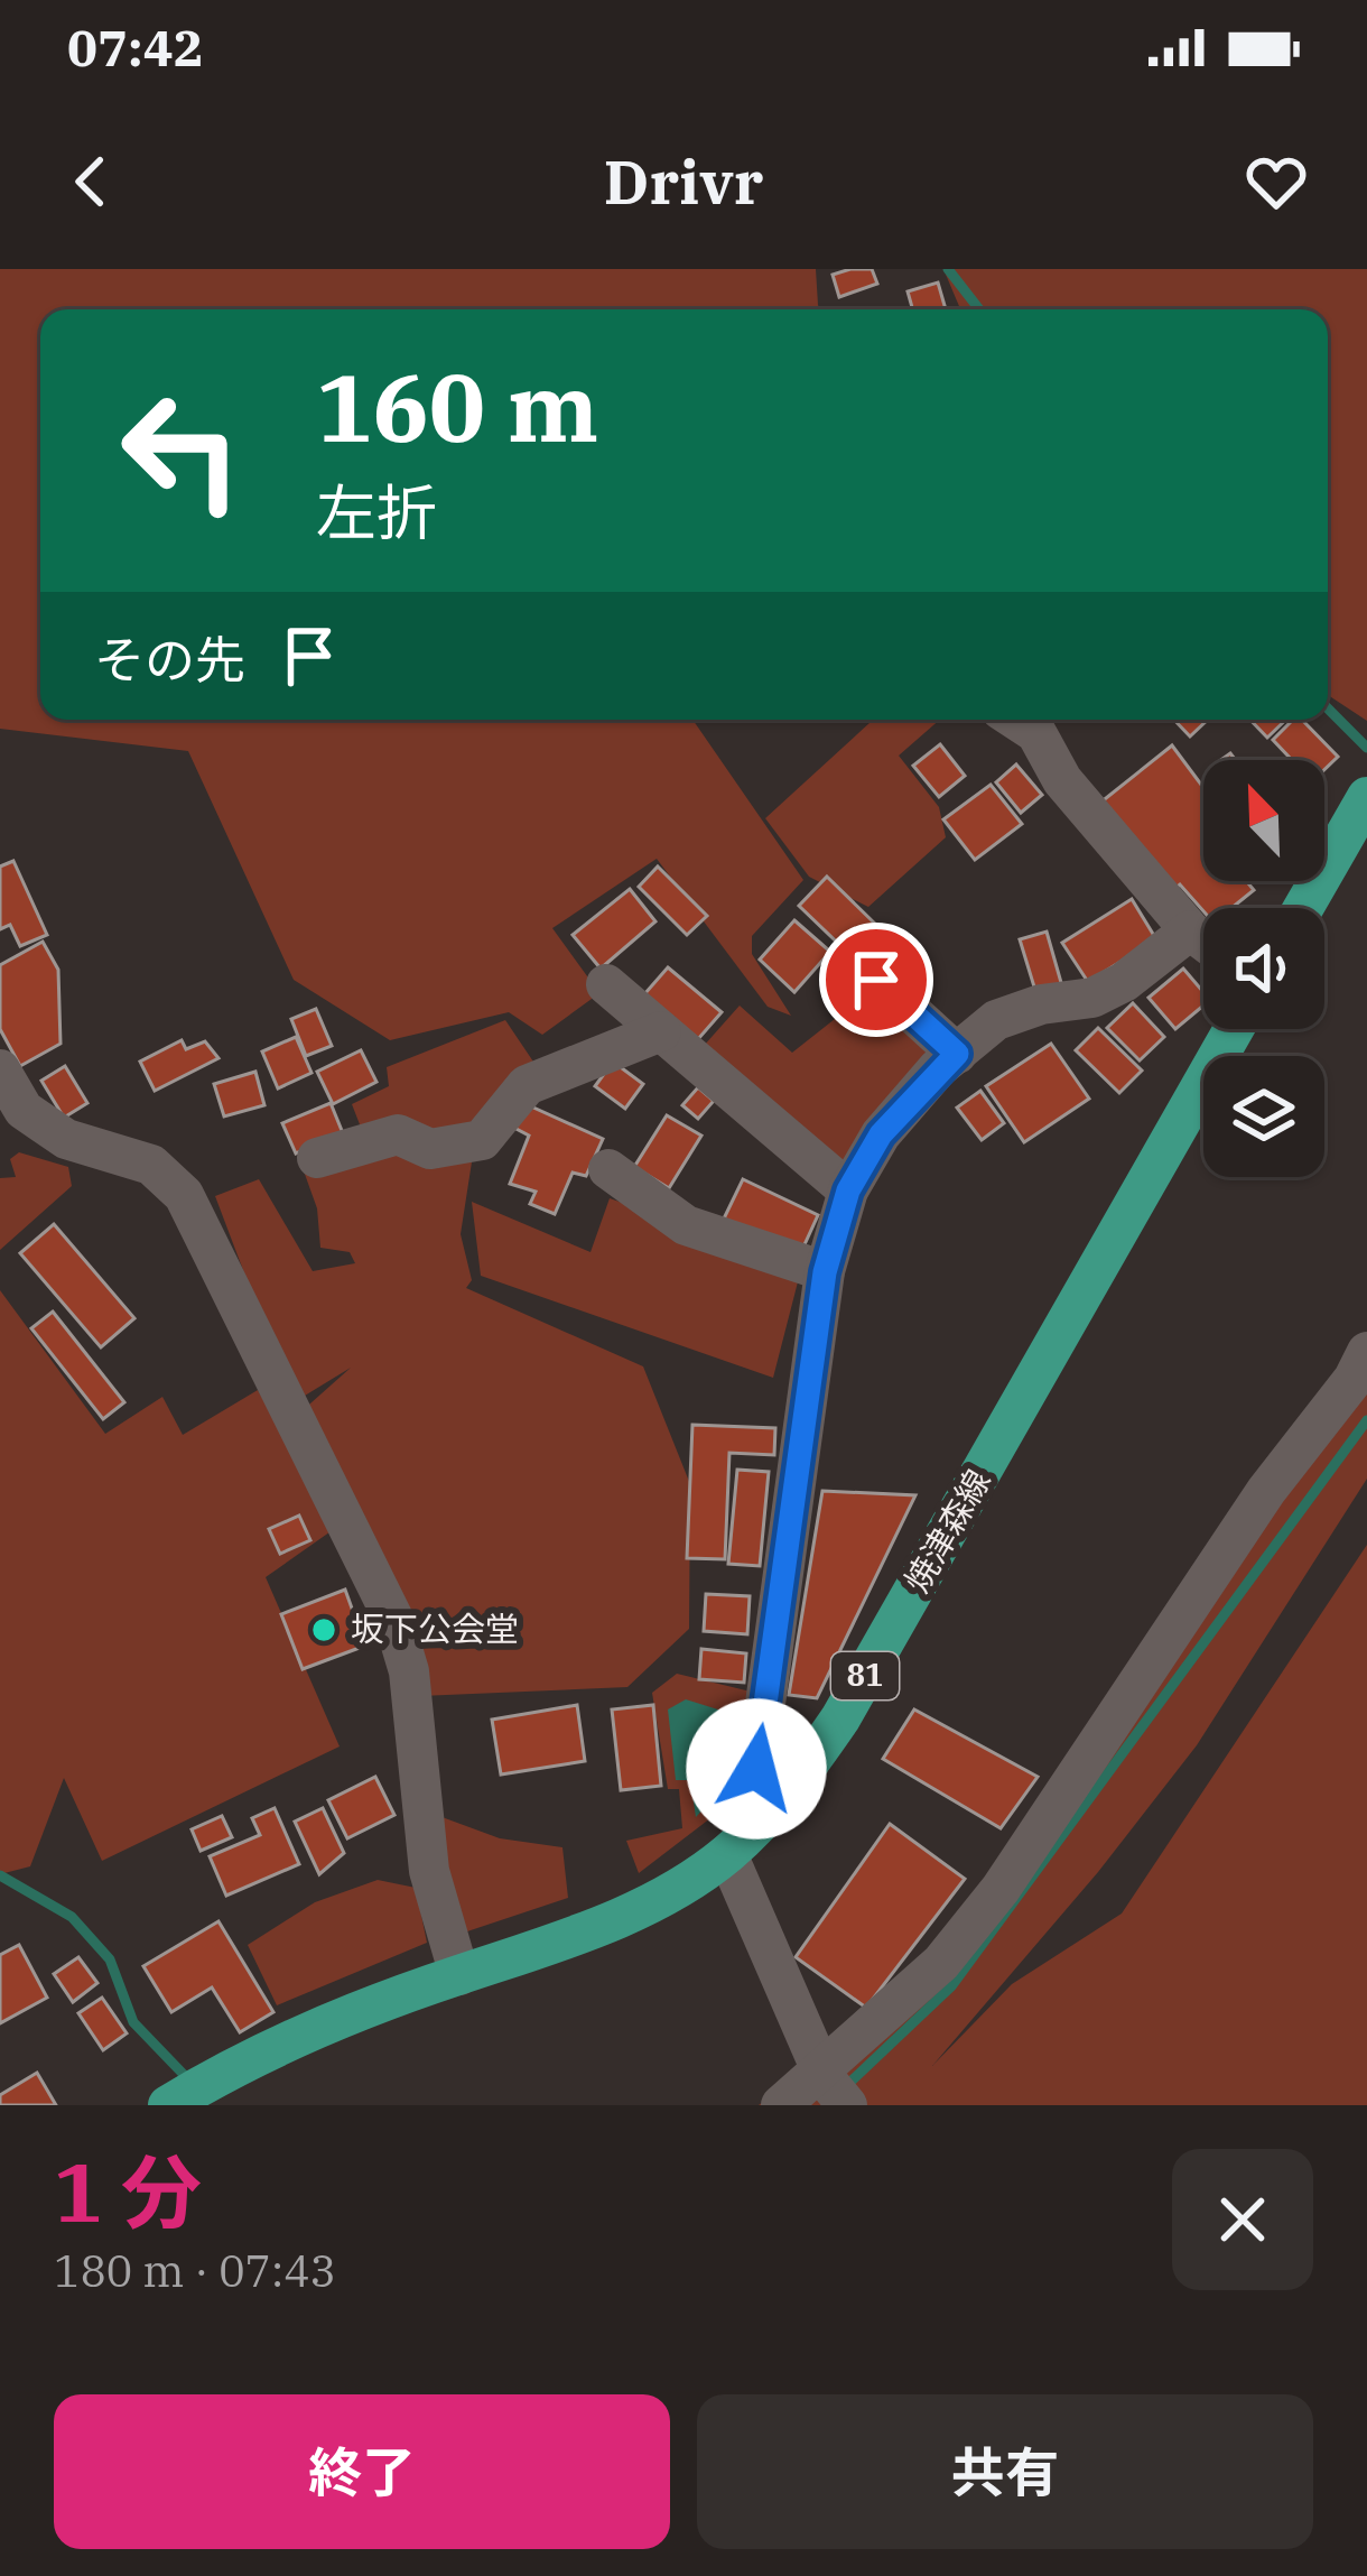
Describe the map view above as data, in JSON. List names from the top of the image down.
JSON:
{
  "streets": {
    "main road": ["焼津森線", "81"]
  },
  "places": ["坂下公会堂"],
  "north": "top left",
  "page": {
    "status": "07:42",
    "header": "Drivr",
    "turn": ["160 m", "左折"],
    "then": "その先",
    "heading": ["1 分", "180 m · 07:43"],
    "buttons": ["終了", "共有"]
  }
}
